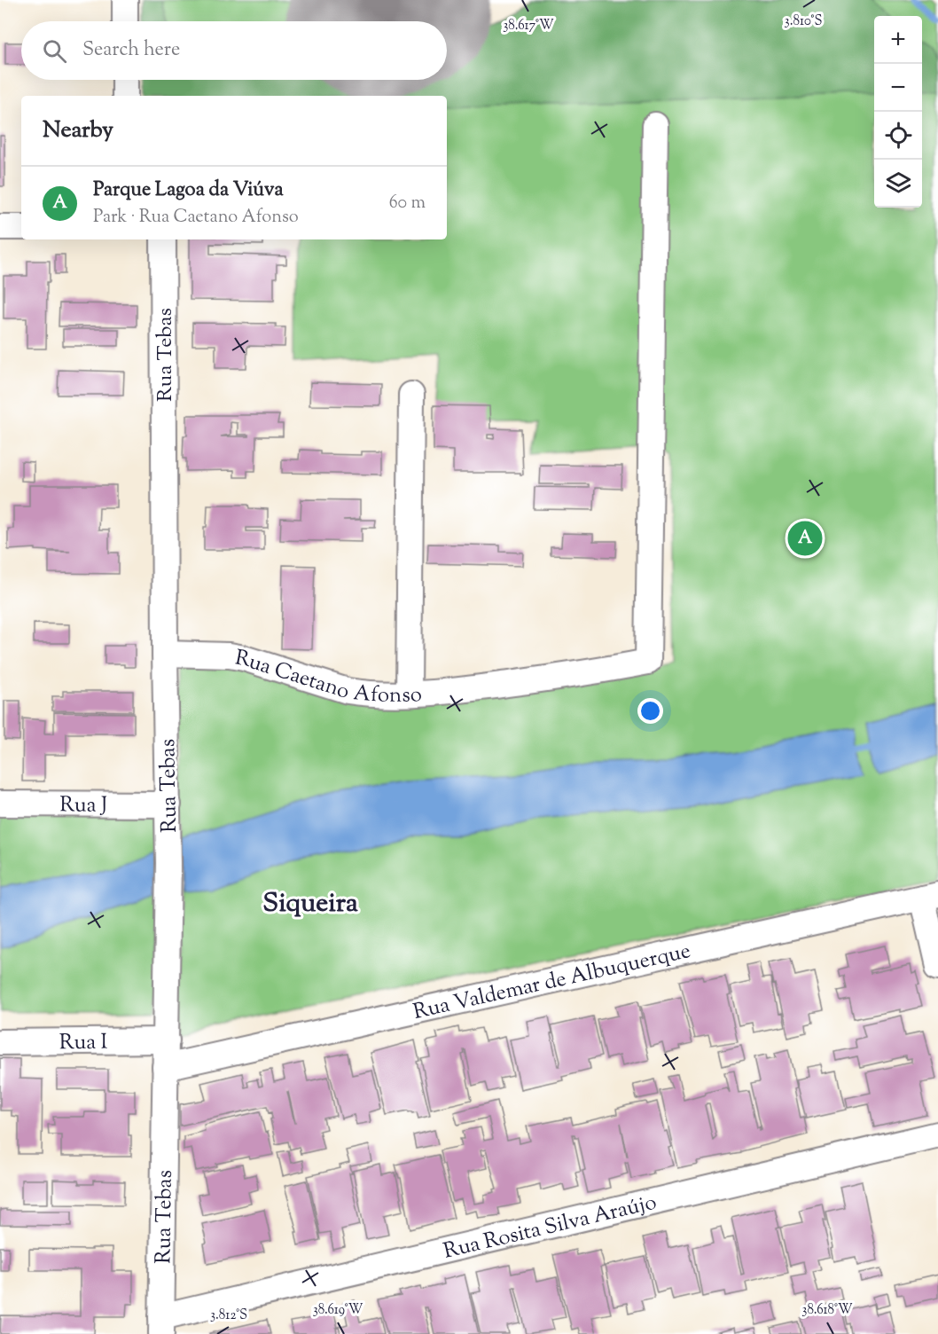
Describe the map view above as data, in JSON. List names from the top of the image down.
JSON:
{
  "streets": {
    "street": [
      "Rua Tebas",
      "Rua Caetano Afonso",
      "Rua J",
      "Rua Valdemar de Albuquerque",
      "Rua I",
      "Rua Rosita Silva Araújo"
    ]
  },
  "crossings": [
    ["Rua Tebas", "Rua Caetano Afonso"],
    ["Rua Tebas", "Rua J"],
    ["Rua Tebas", "Rua Valdemar de Albuquerque"],
    ["Rua Tebas", "Rua I"],
    ["Rua Tebas", "Rua Rosita Silva Araújo"]
  ],
  "districts": ["Siqueira"],
  "page": {
    "map_buttons": ["+", "−"],
    "search": "Search here",
    "heading": "Nearby",
    "list": [
      {
        "mark": "A",
        "name": "Parque Lagoa da Viúva",
        "note": "Park · Rua Caetano Afonso",
        "value": "60 m"
      }
    ],
    "pins": "A"
  },
  "coordinates": [
    "3.810°S",
    "38.617°W",
    "38.619°W",
    "38.618°W",
    "3.812°S"
  ]
}
